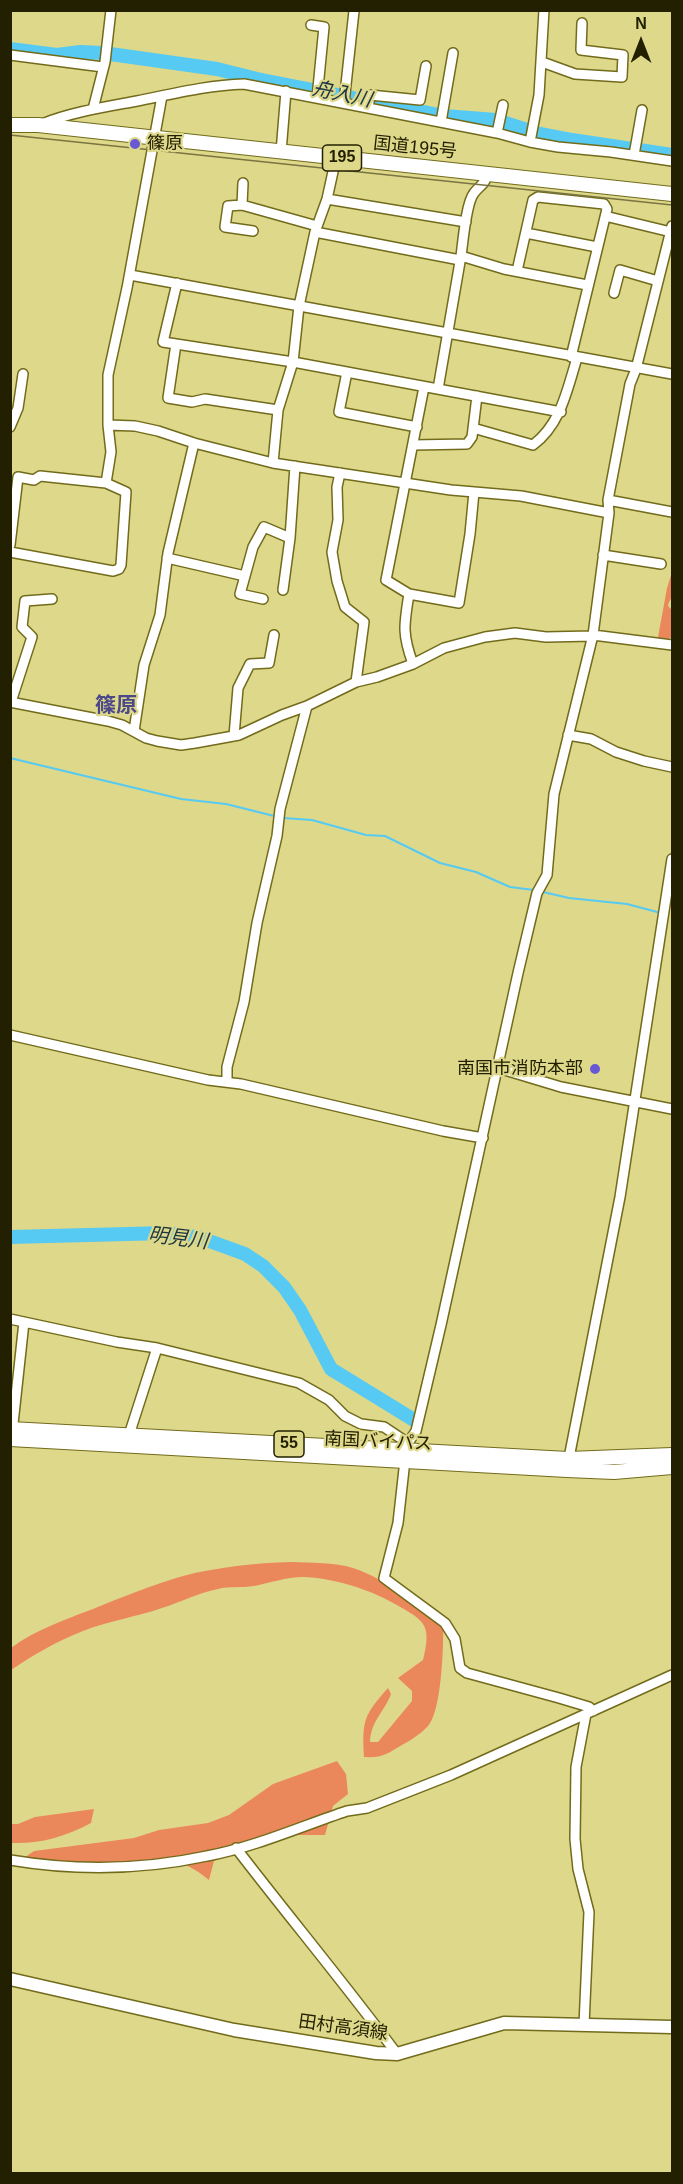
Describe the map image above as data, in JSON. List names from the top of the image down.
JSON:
{
  "streets": {
    "highway": [
      "国道195号",
      "195",
      "南国バイパス",
      "55"
    ],
    "main road": ["田村高須線"]
  },
  "districts": ["篠原"],
  "water": ["舟入川", "明見川"],
  "places": ["篠原", "南国市消防本部"],
  "north": "top"
}
